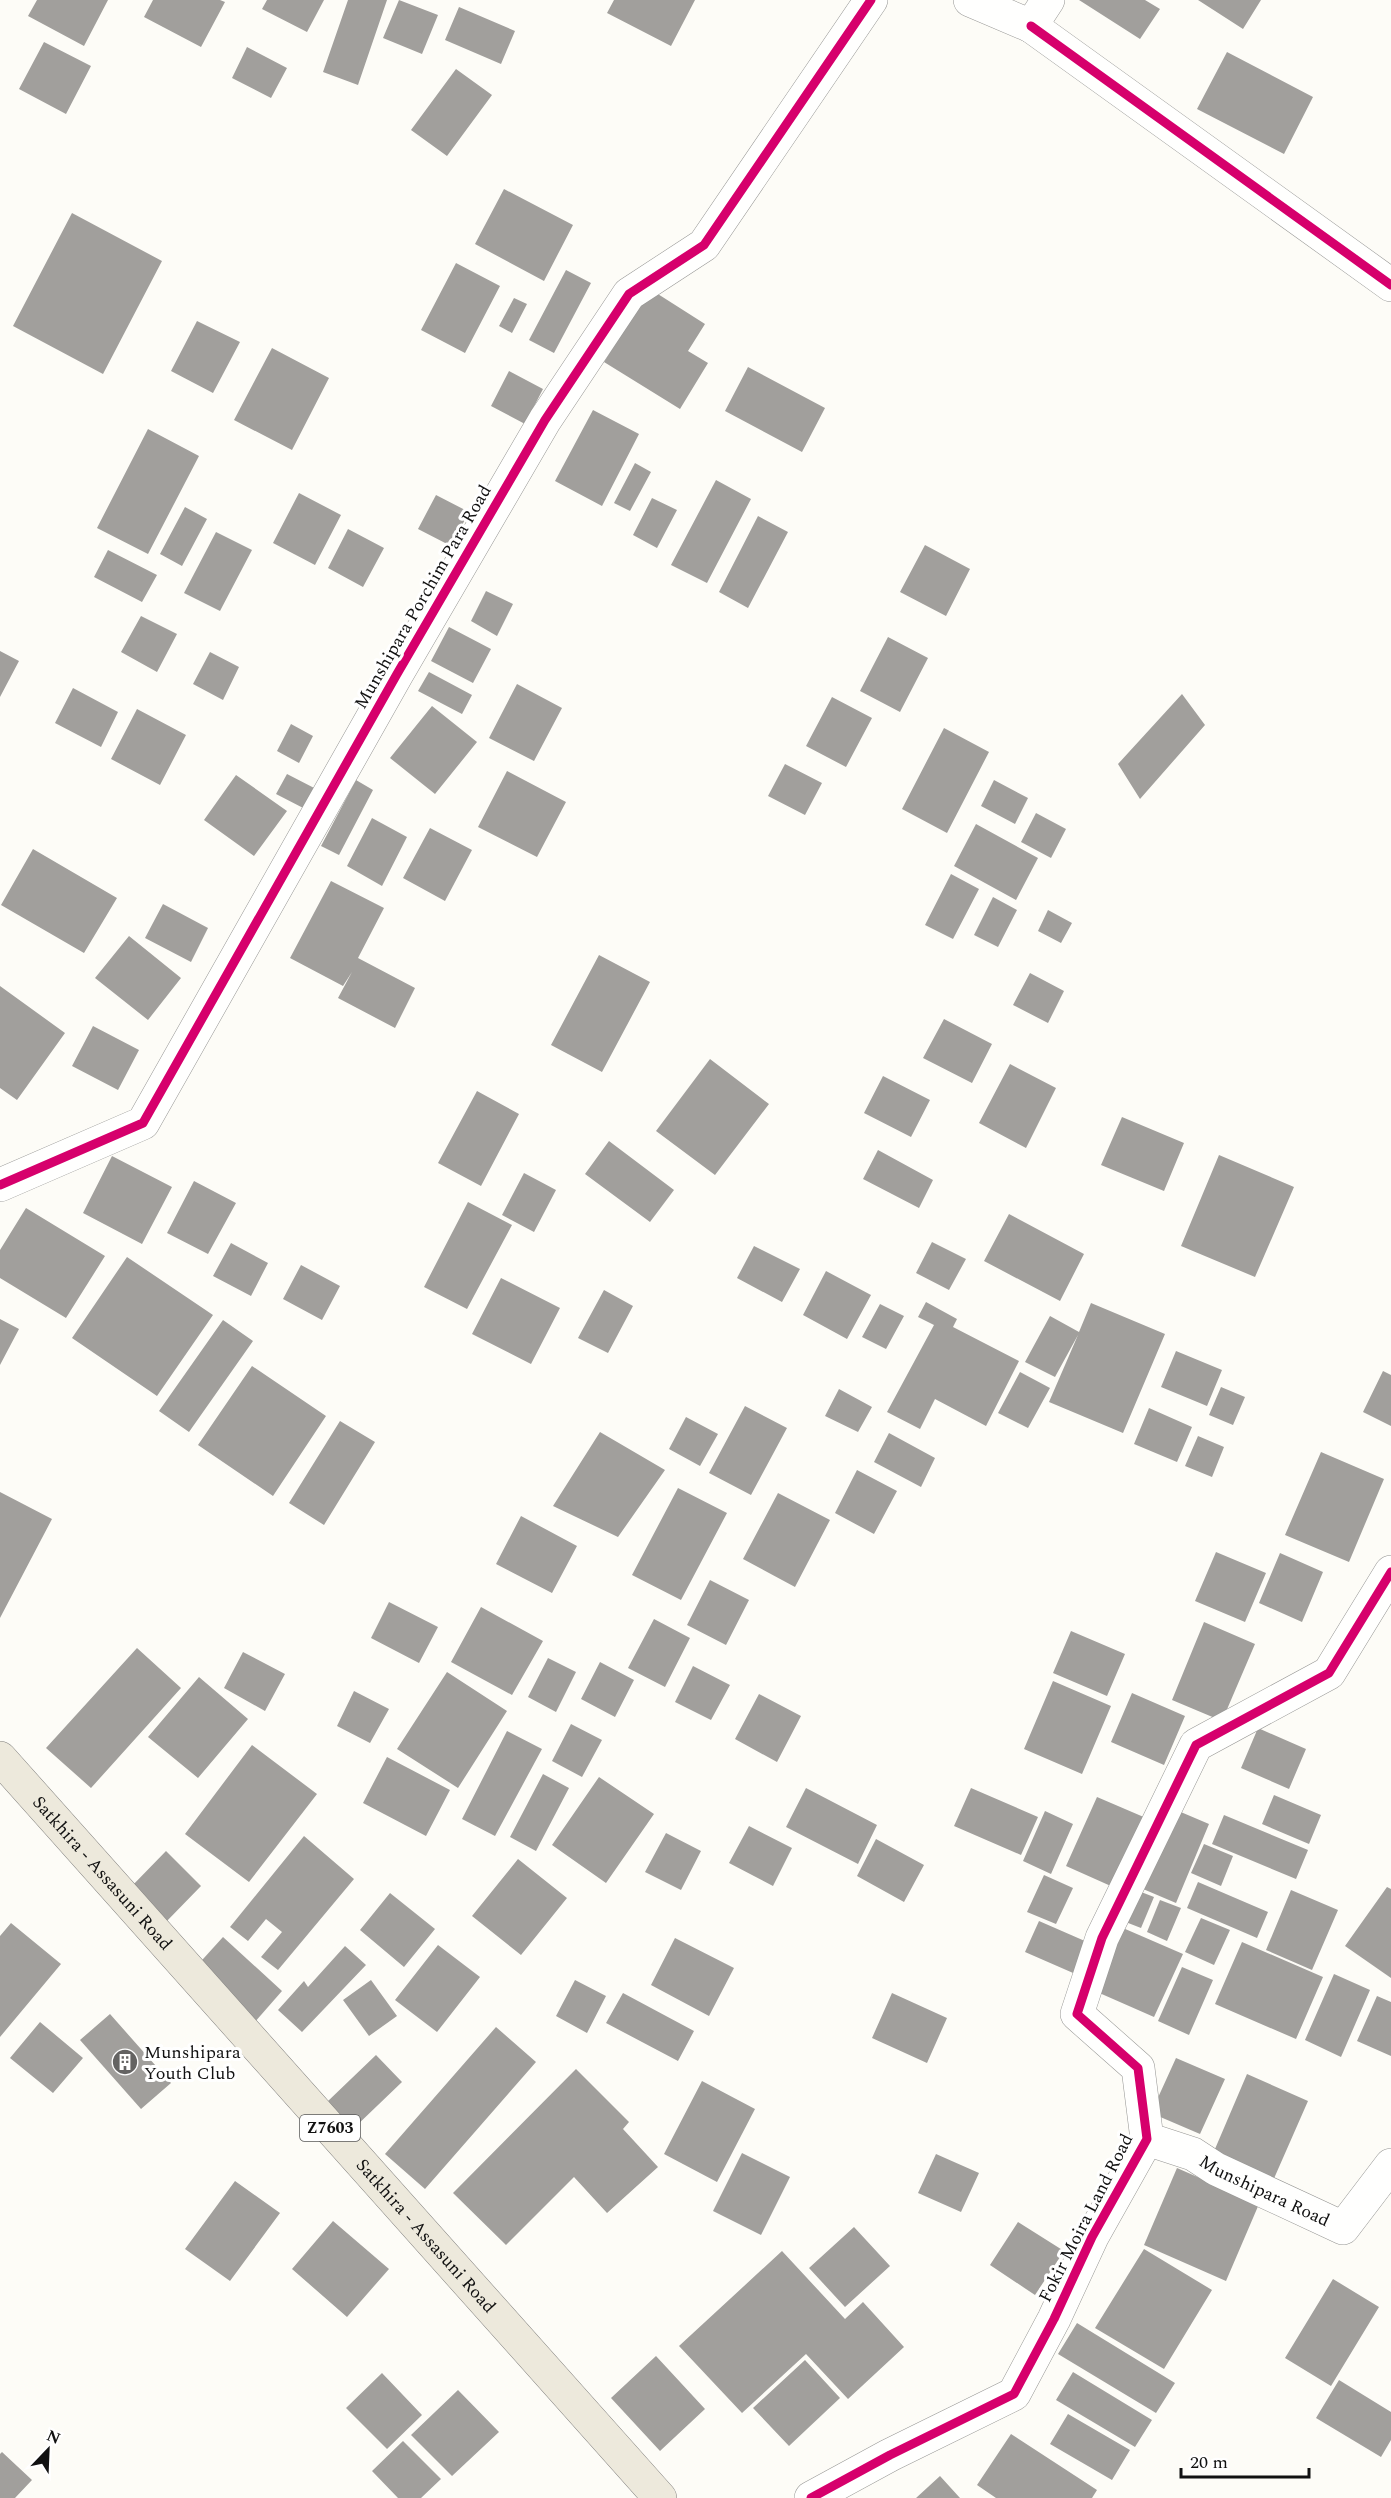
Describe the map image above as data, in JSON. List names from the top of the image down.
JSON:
{
  "streets": {
    "main road": ["Satkhira - Assasuni Road", "Z7603"],
    "street": ["Munshipara Porchim Para Road", "Munshipara Road", "Fokir Moira Land Road"]
  },
  "crossings": [
    ["Munshipara Road", "Fokir Moira Land Road"]
  ],
  "places": {
    "building": ["Munshipara Youth Club"]
  },
  "scale_bar": "20 m",
  "north": "top right"
}
